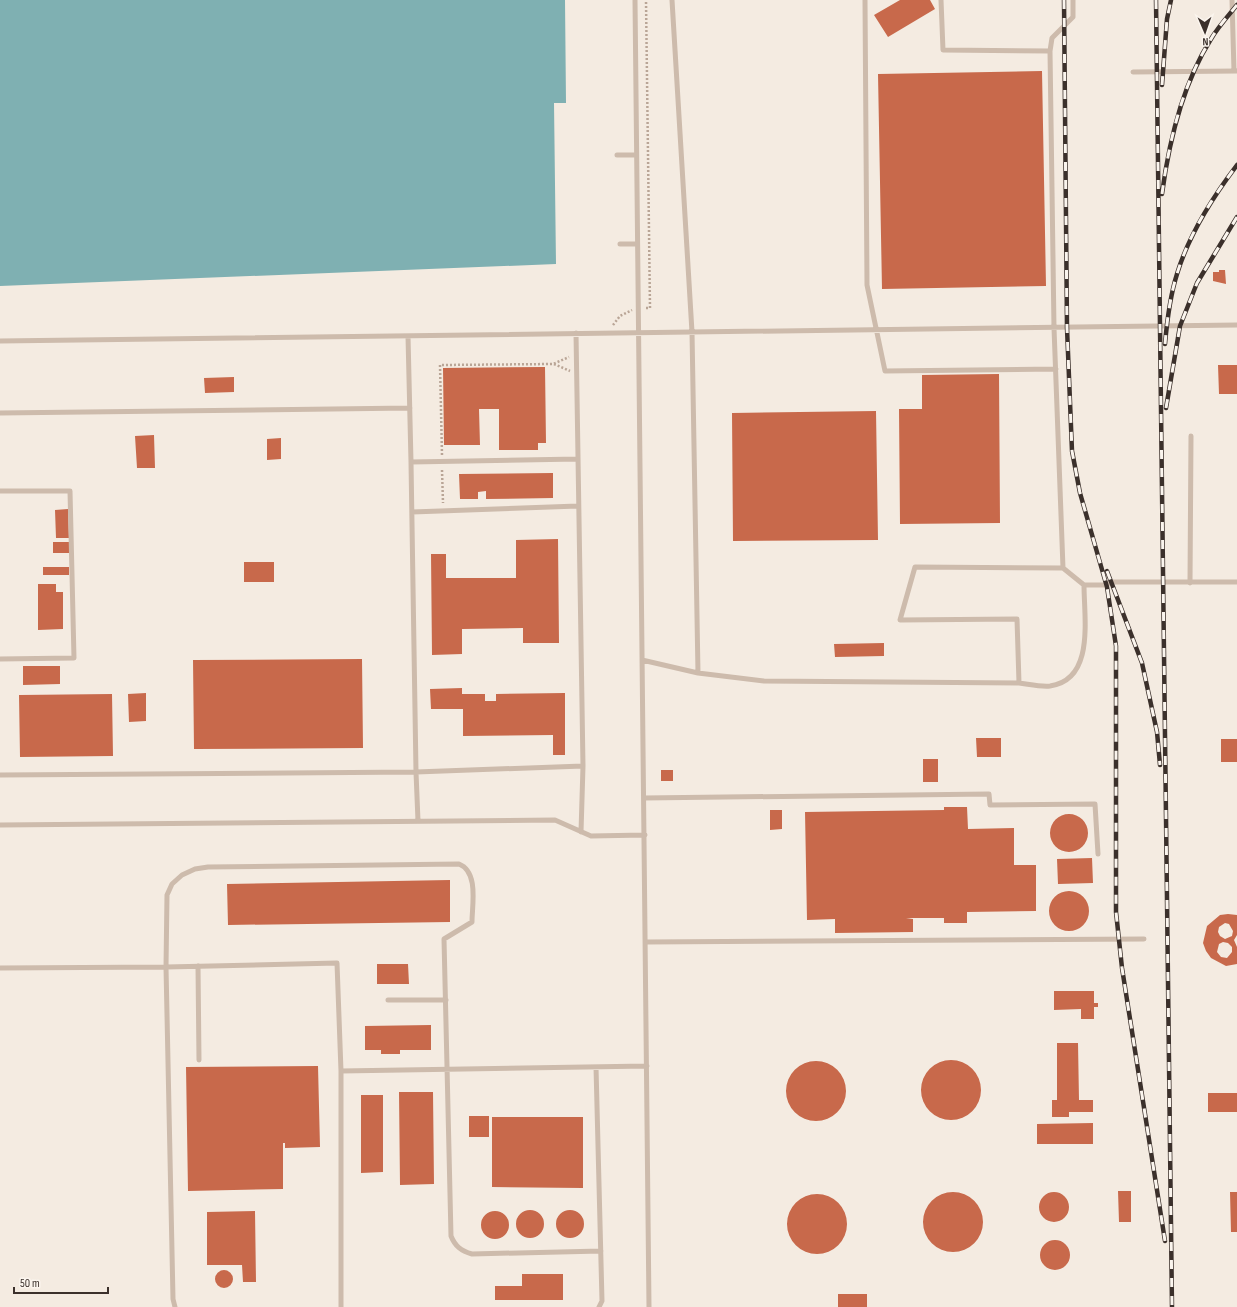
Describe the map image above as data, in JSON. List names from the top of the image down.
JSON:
{
  "scale_bar": "50 m",
  "north": "bottom"
}
